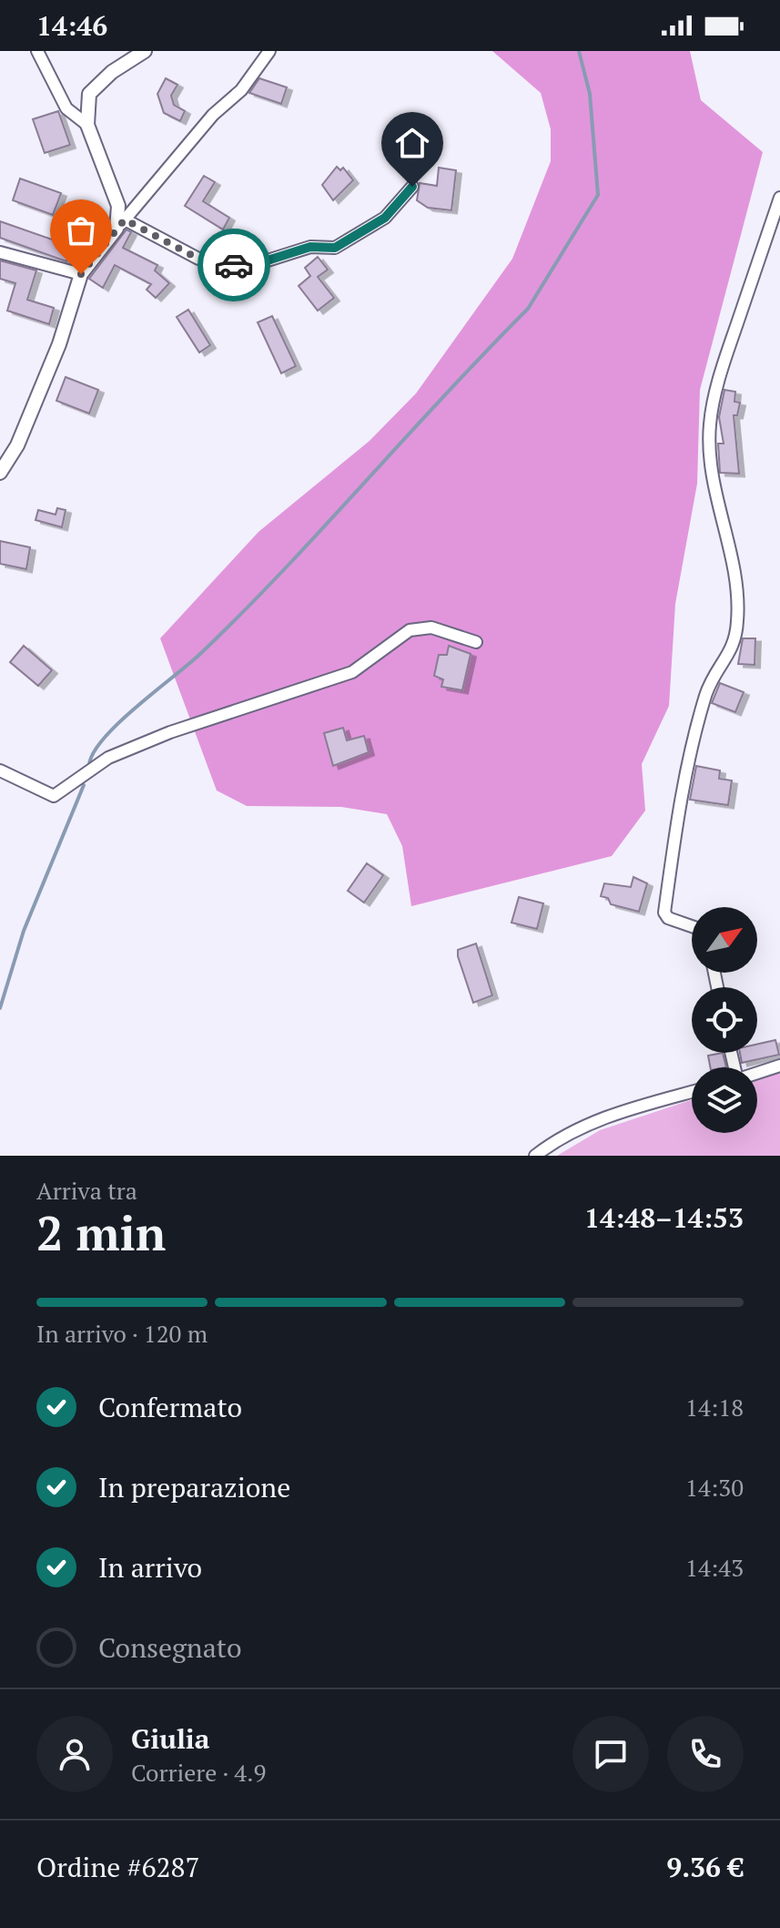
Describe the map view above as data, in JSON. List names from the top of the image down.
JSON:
{
  "north": "top right",
  "page": {
    "status": "14:46",
    "heading": ["2 min", "Arriva tra", "14:48–14:53"],
    "panel": [
      "Giulia",
      "Corriere · 4.9",
      "Ordine #6287",
      "9.36 €"
    ],
    "bar": "In arrivo · 120 m",
    "list": [
      ["Confermato", "14:18"],
      ["In preparazione", "14:30"],
      ["In arrivo", "14:43"],
      "Consegnato"
    ]
  }
}
